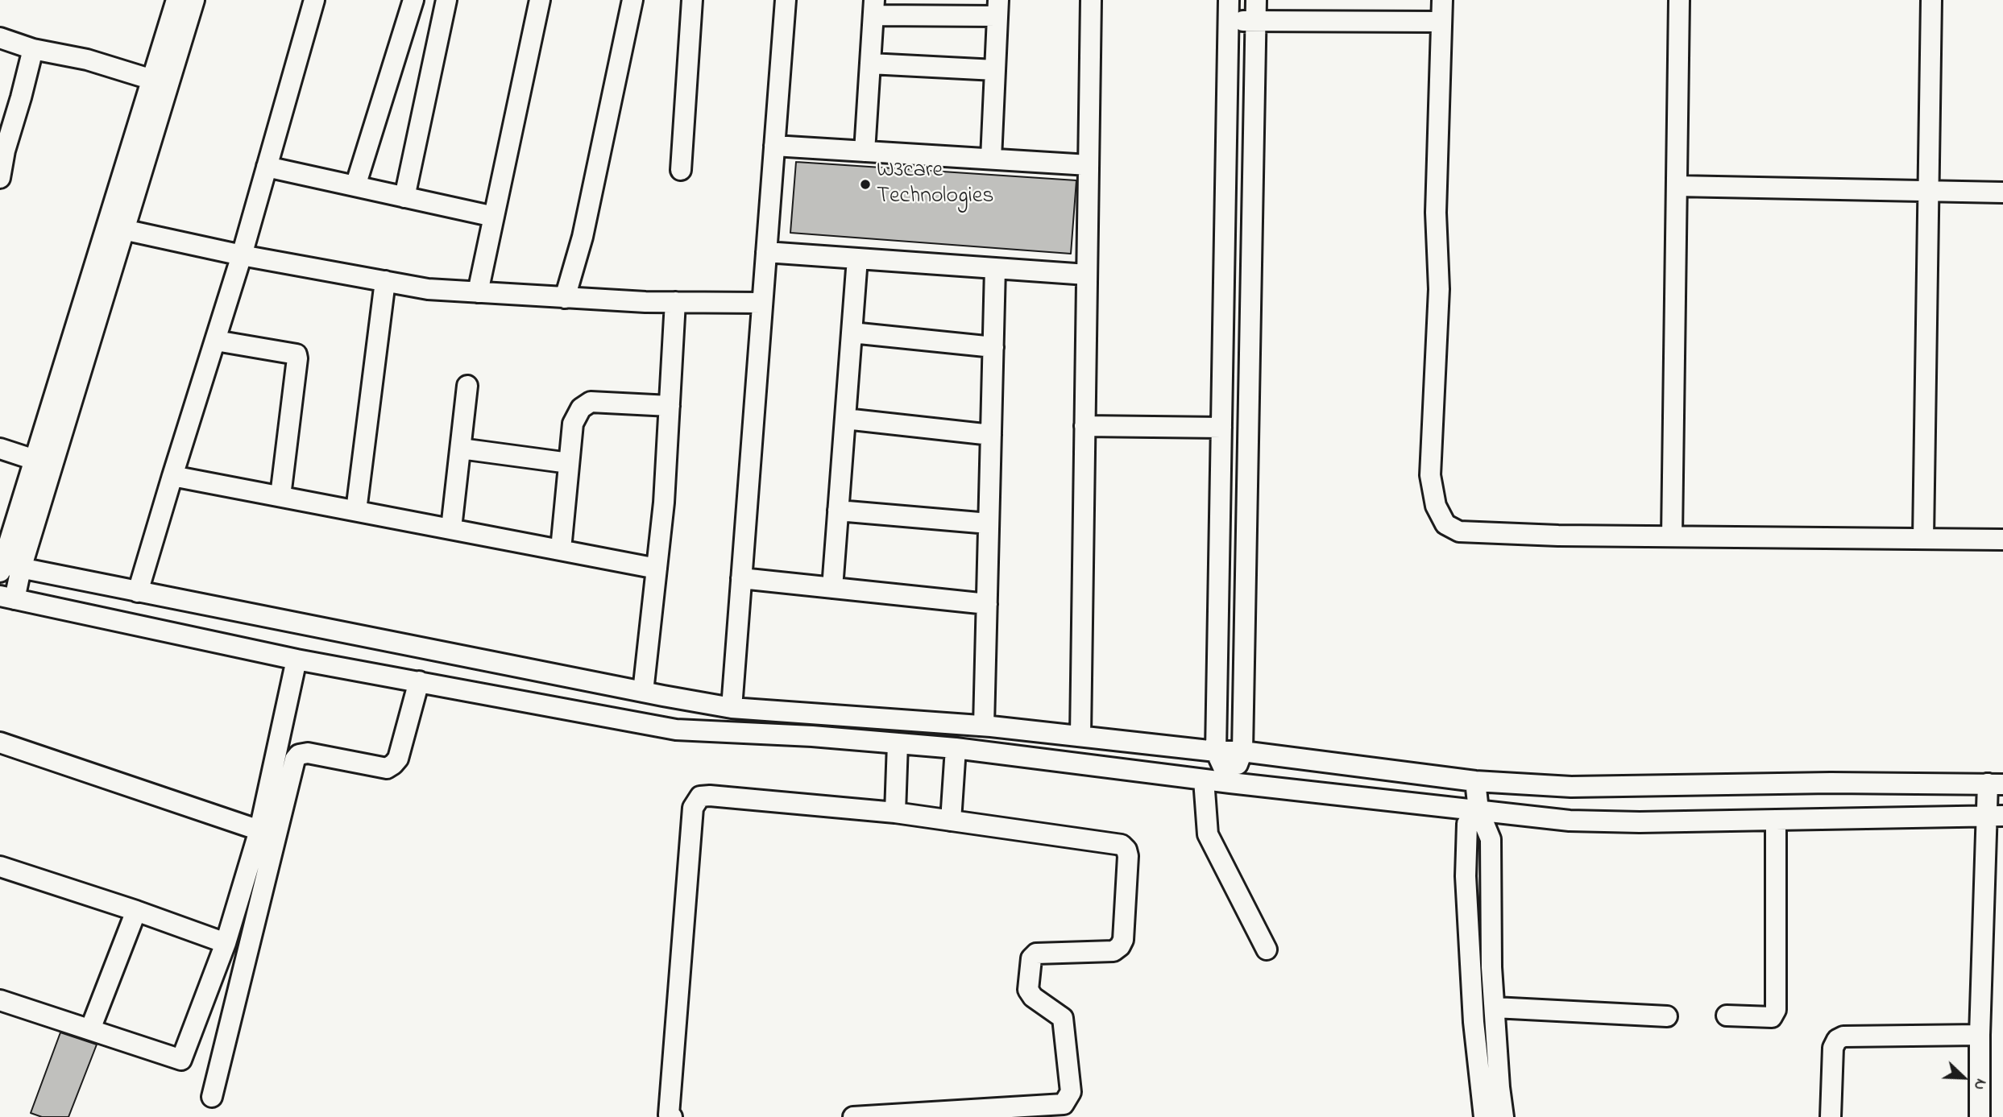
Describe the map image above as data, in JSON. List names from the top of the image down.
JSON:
{
  "places": ["W3care Technologies"],
  "north": "bottom right"
}
